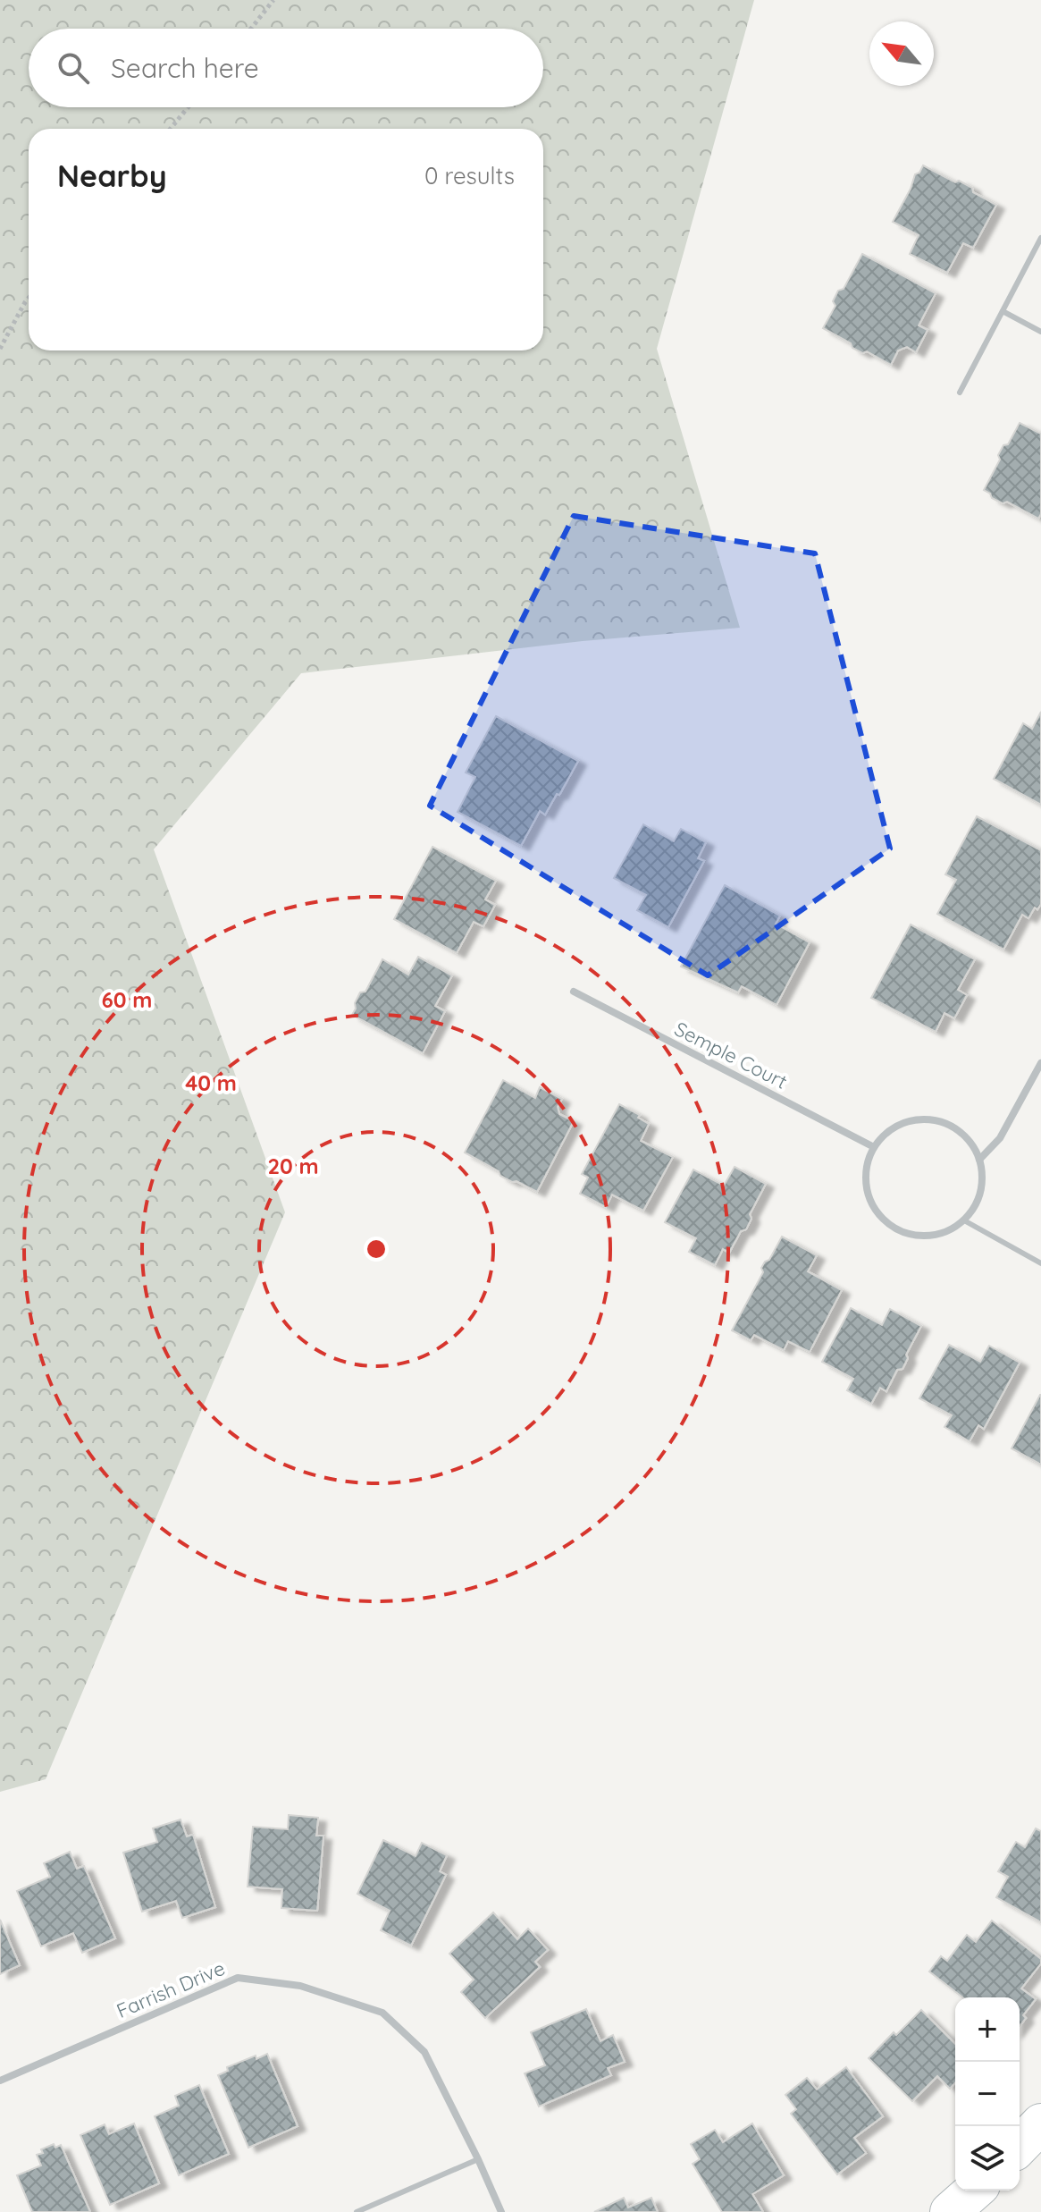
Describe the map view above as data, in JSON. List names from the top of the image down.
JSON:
{
  "streets": {
    "street": ["Semple Court", "Farrish Drive"]
  },
  "north": "top left",
  "page": {
    "search": "Search here",
    "heading": ["Nearby", "0 results"],
    "map_buttons": ["+", "−"]
  },
  "rings": ["60 m", "40 m", "20 m"]
}
